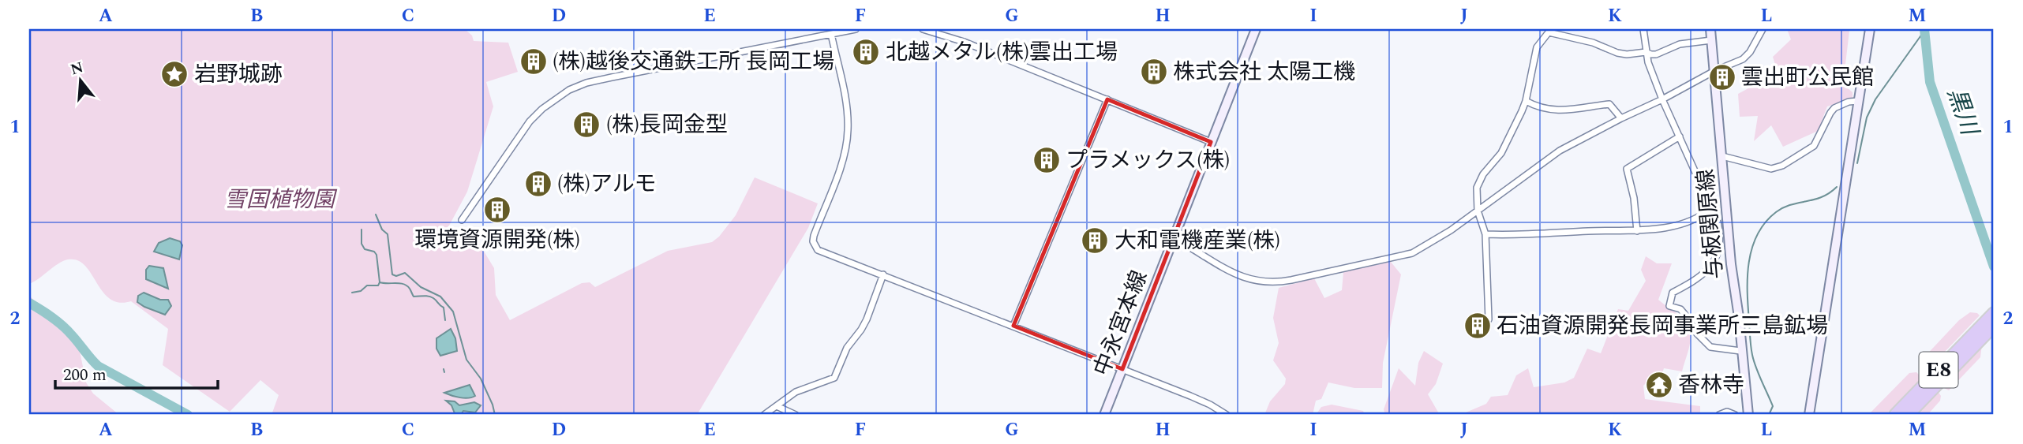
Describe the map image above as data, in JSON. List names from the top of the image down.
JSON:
{
  "streets": {
    "highway": ["E8"],
    "main road": ["与板関原線", "中永宮本線"]
  },
  "water": ["黒川"],
  "parks": ["雪国植物園"],
  "places": {
    "building": [
      "北越メタル(株)雲出工場",
      "(株)越後交通鉄工所 長岡工場",
      "株式会社 太陽工機",
      "雲出町公民館",
      "(株)長岡金型",
      "プラメックス(株)",
      "(株)アルモ",
      "環境資源開発(株)",
      "大和電機産業(株)",
      "石油資源開発長岡事業所三島鉱場"
    ],
    "place": ["岩野城跡"],
    "temple": ["香林寺"]
  },
  "scale_bar": "200 m",
  "north": "top",
  "grid": {
    "columns": [
      "A",
      "B",
      "C",
      "D",
      "E",
      "F",
      "G",
      "H",
      "I",
      "J",
      "K",
      "L",
      "M"
    ],
    "rows": ["1", "2"]
  }
}
